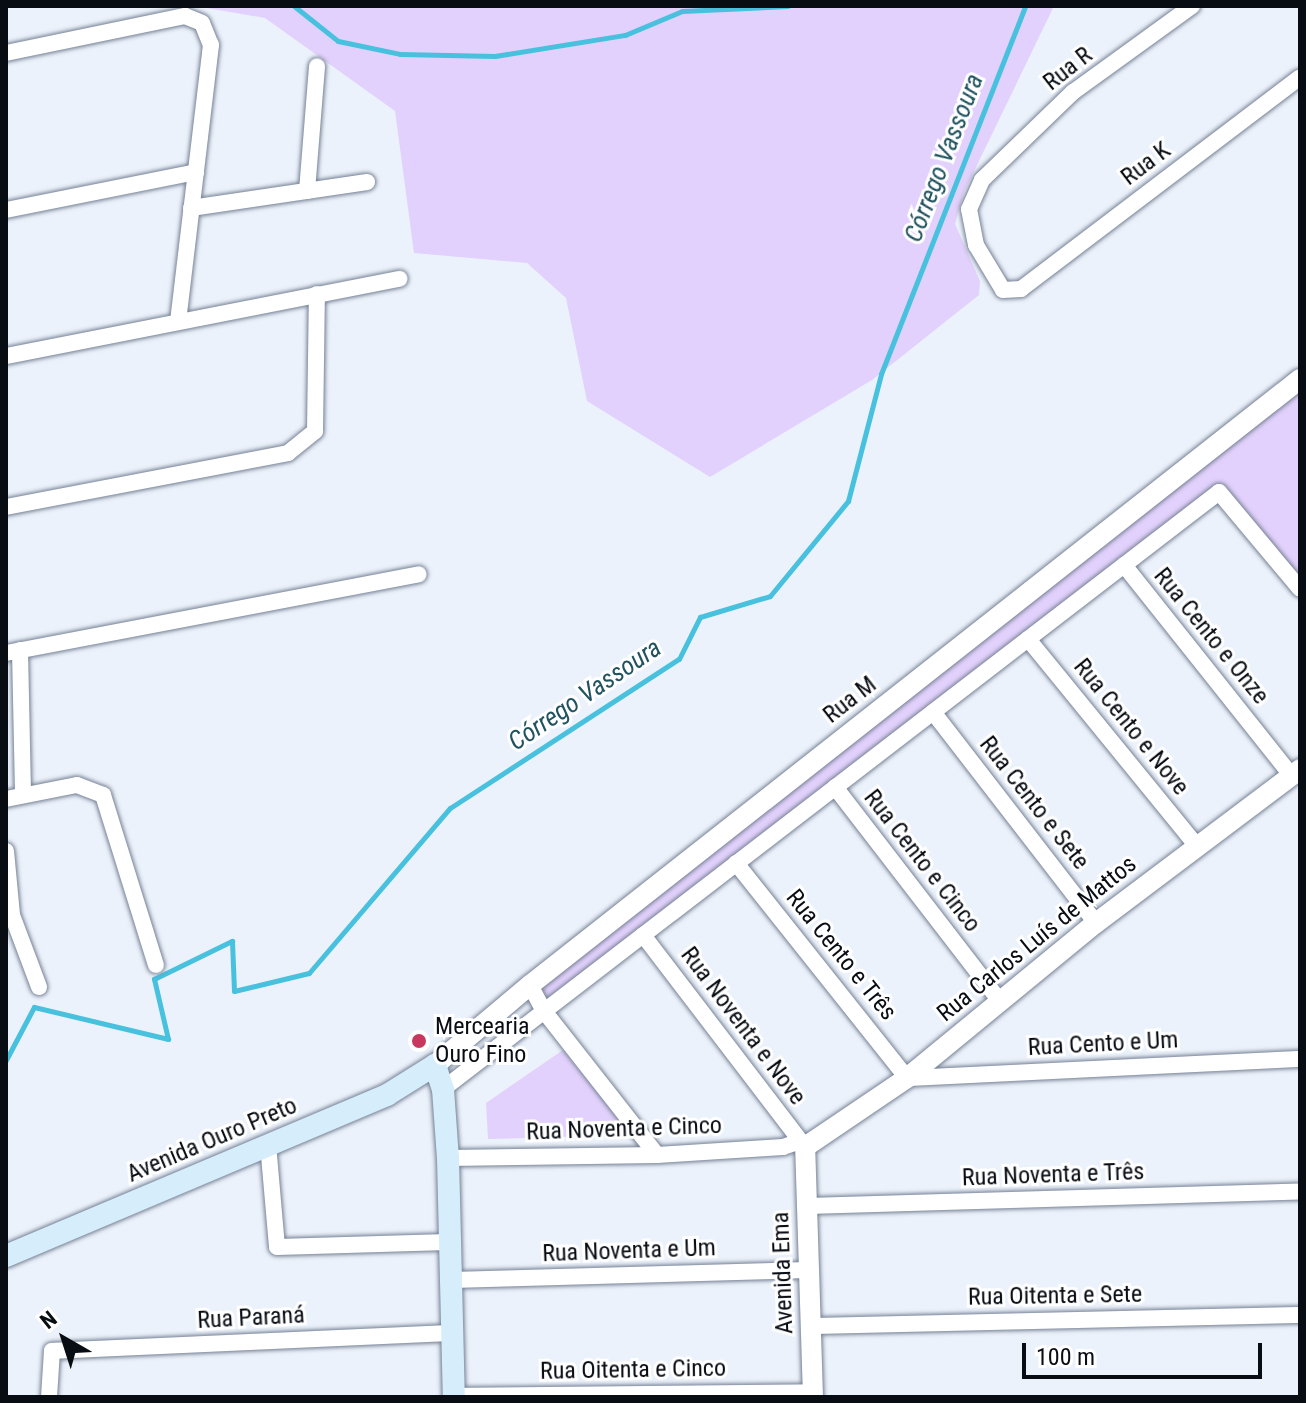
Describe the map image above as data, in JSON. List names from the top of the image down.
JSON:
{
  "streets": {
    "main road": ["Avenida Ouro Preto"],
    "street": [
      "Rua R",
      "Rua K",
      "Rua Cento e Onze",
      "Rua M",
      "Rua Cento e Nove",
      "Rua Cento e Sete",
      "Rua Cento e Cinco",
      "Rua Carlos Luís de Mattos",
      "Rua Cento e Três",
      "Rua Noventa e Nove",
      "Rua Cento e Um",
      "Rua Noventa e Cinco",
      "Rua Noventa e Três",
      "Rua Noventa e Um",
      "Avenida Ema",
      "Rua Oitenta e Sete",
      "Rua Paraná",
      "Rua Oitenta e Cinco"
    ]
  },
  "crossings": [
    ["Rua R", "Rua K"],
    ["Rua Cento e Onze", "Rua Carlos Luís de Mattos"],
    ["Rua M", "Avenida Ouro Preto"],
    ["Rua Cento e Nove", "Rua Carlos Luís de Mattos"],
    ["Rua Cento e Sete", "Rua Carlos Luís de Mattos"],
    ["Rua Cento e Cinco", "Rua Carlos Luís de Mattos"],
    ["Rua Carlos Luís de Mattos", "Rua Cento e Três"],
    ["Rua Carlos Luís de Mattos", "Rua Noventa e Nove"],
    ["Rua Carlos Luís de Mattos", "Rua Cento e Um"],
    ["Rua Carlos Luís de Mattos", "Rua Noventa e Cinco"],
    ["Rua Carlos Luís de Mattos", "Avenida Ema"],
    ["Rua Cento e Três", "Rua Cento e Um"],
    ["Rua Noventa e Nove", "Rua Noventa e Cinco"],
    ["Rua Noventa e Nove", "Avenida Ema"],
    ["Rua Noventa e Cinco", "Avenida Ema"],
    ["Rua Noventa e Três", "Avenida Ema"],
    ["Rua Noventa e Um", "Avenida Ema"],
    ["Avenida Ema", "Rua Oitenta e Sete"],
    ["Avenida Ema", "Rua Oitenta e Cinco"]
  ],
  "water": ["Córrego Vassoura"],
  "places": ["Mercearia Ouro Fino"],
  "scale_bar": "100 m",
  "north": "top left"
}
